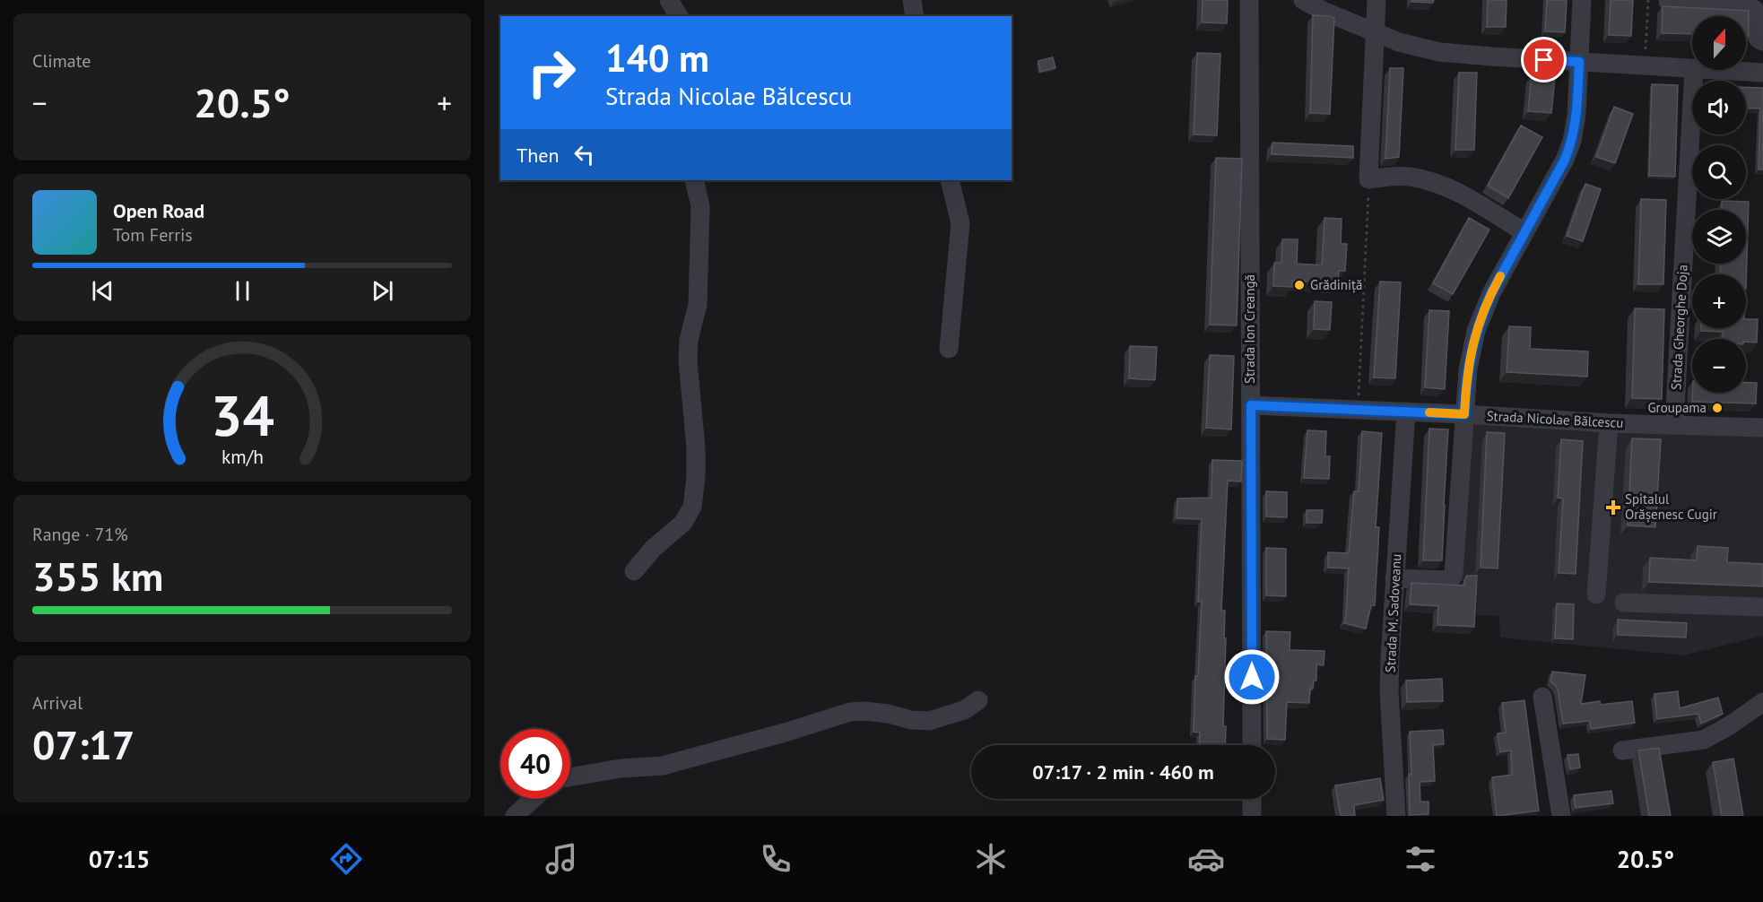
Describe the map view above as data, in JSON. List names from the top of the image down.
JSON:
{
  "streets": {
    "street": [
      "Strada Gheorghe Doja",
      "Strada Ion Creangă",
      "Strada Nicolae Bălcescu",
      "Strada M. Sadoveanu"
    ]
  },
  "crossings": [
    ["Strada Gheorghe Doja", "Strada Nicolae Bălcescu"],
    ["Strada Ion Creangă", "Strada Nicolae Bălcescu"],
    ["Strada Nicolae Bălcescu", "Strada M. Sadoveanu"]
  ],
  "places": {
    "other": ["Grădiniță", "Groupama"],
    "health": ["Spitalul Orășenesc Cugir"]
  },
  "north": "top",
  "page": {
    "tile": [
      "Climate",
      ["Range · 71%", "355 km"],
      ["Arrival", "07:17"]
    ],
    "map_buttons": ["+", "−"],
    "turn": ["140 m", "Strada Nicolae Bălcescu"],
    "heat": ["−", "20.5°", "+"],
    "then": "Then",
    "song": ["Open Road", "Tom Ferris"],
    "limit": "40",
    "trip": "07:17 · 2 min · 460 m",
    "tabs": ["07:15", "20.5°"],
    "gauge": ["34", "km/h"]
  }
}
